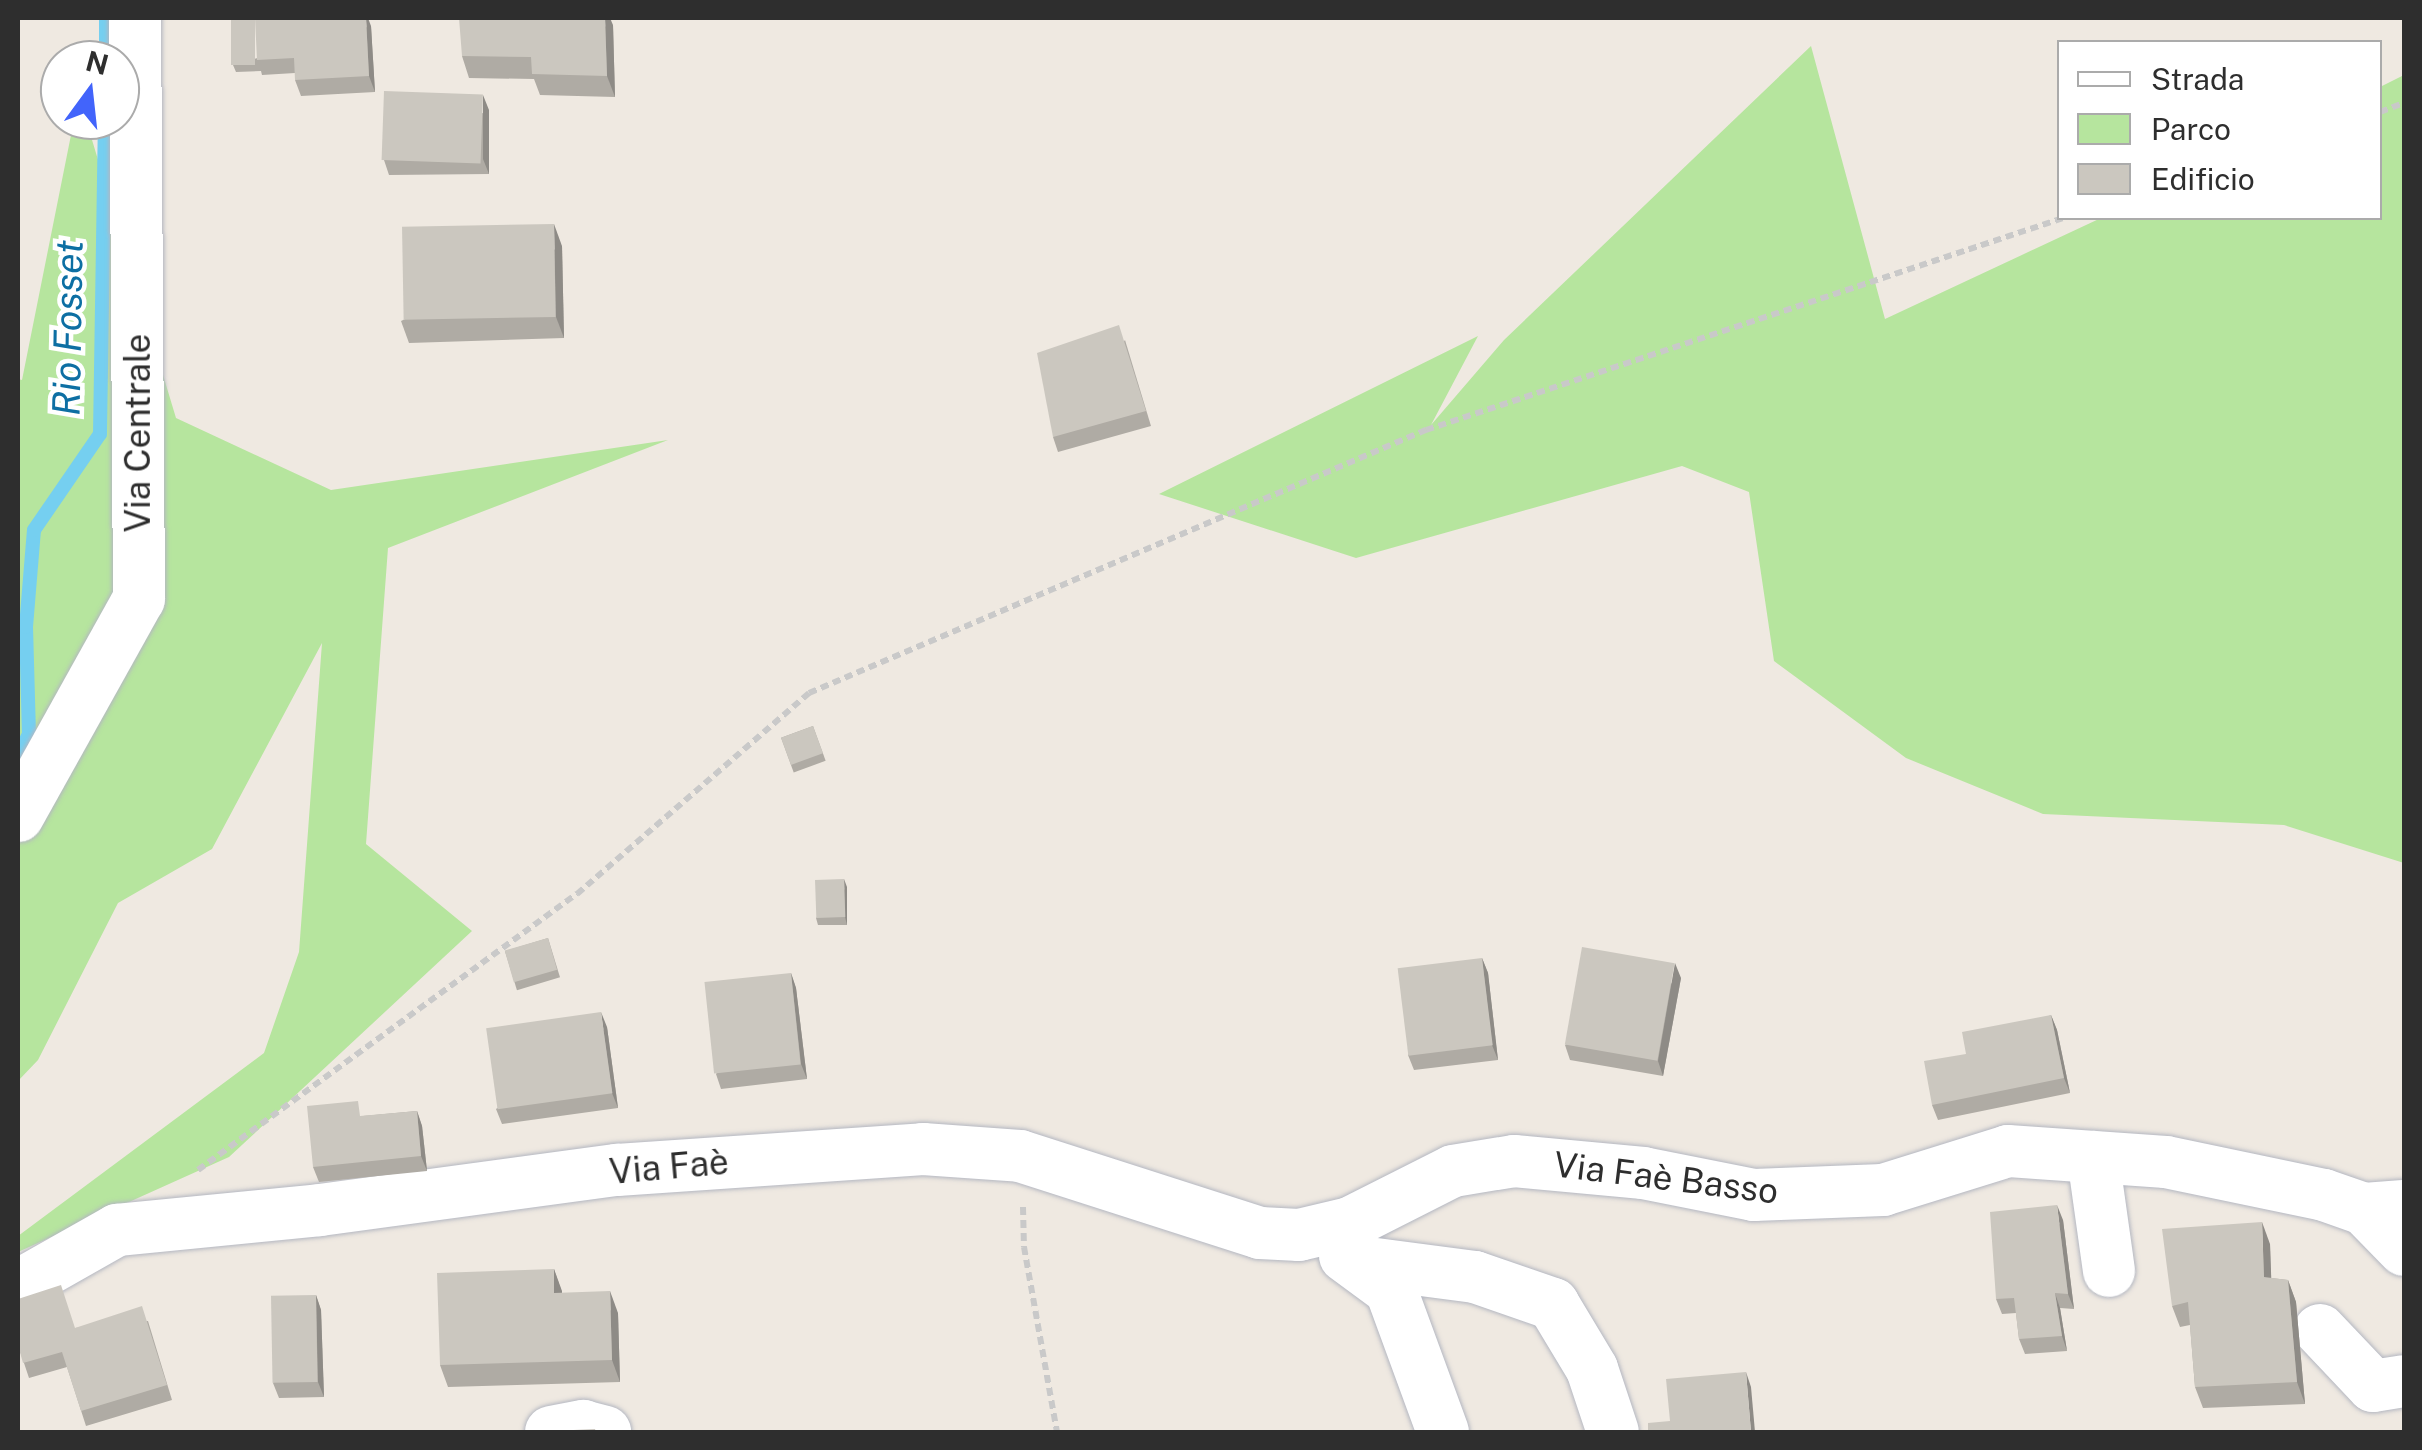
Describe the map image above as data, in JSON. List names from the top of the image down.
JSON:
{
  "streets": {
    "street": ["Via Centrale", "Via Faè", "Via Faè Basso"]
  },
  "crossings": [
    ["Via Faè", "Via Faè Basso"]
  ],
  "water": ["Rio Fosset"],
  "legend": ["Strada", "Parco", "Edificio"],
  "north": "top"
}
